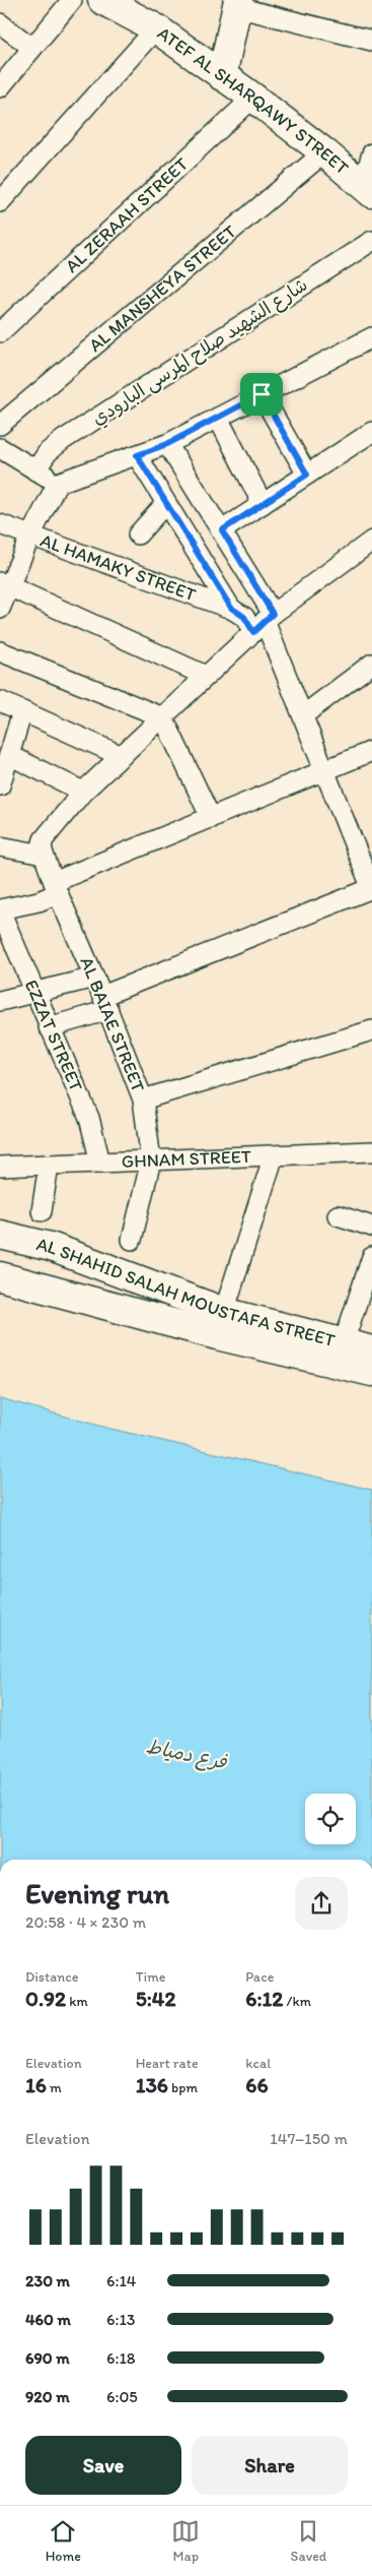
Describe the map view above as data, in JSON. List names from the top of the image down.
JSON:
{
  "streets": {
    "main road": ["ATEF AL SHARQAWY STREET", "AL SHAHID SALAH MOUSTAFA STREET"],
    "street": [
      "AL ZERAAH STREET",
      "AL MANSHEYA STREET",
      "شارع الشهيد صلاح المرسى البارودي",
      "AL HAMAKY STREET",
      "AL BAIAE STREET",
      "EZZAT STREET",
      "GHNAM STREET"
    ]
  },
  "crossings": [
    ["ATEF AL SHARQAWY STREET", "AL ZERAAH STREET"],
    ["ATEF AL SHARQAWY STREET", "AL MANSHEYA STREET"],
    ["AL BAIAE STREET", "GHNAM STREET"],
    ["EZZAT STREET", "GHNAM STREET"]
  ],
  "water": ["فرع دمياط"],
  "page": {
    "heading": ["Evening run", "20:58 · 4 × 230 m"],
    "stats": [
      ["Distance", "0.92 km"],
      ["Time", "5:42"],
      ["Pace", "6:12 /km"],
      ["Elevation", "16 m"],
      ["Heart rate", "136 bpm"],
      ["kcal", "66"]
    ],
    "chart": ["Elevation", "147–150 m"],
    "list": [
      {
        "name": "230 m",
        "note": "6:14"
      },
      {
        "name": "460 m",
        "note": "6:13"
      },
      {
        "name": "690 m",
        "note": "6:18"
      },
      {
        "name": "920 m",
        "note": "6:05"
      }
    ],
    "buttons": ["Save", "Share"],
    "tabs": ["Home", "Map", "Saved"]
  }
}
